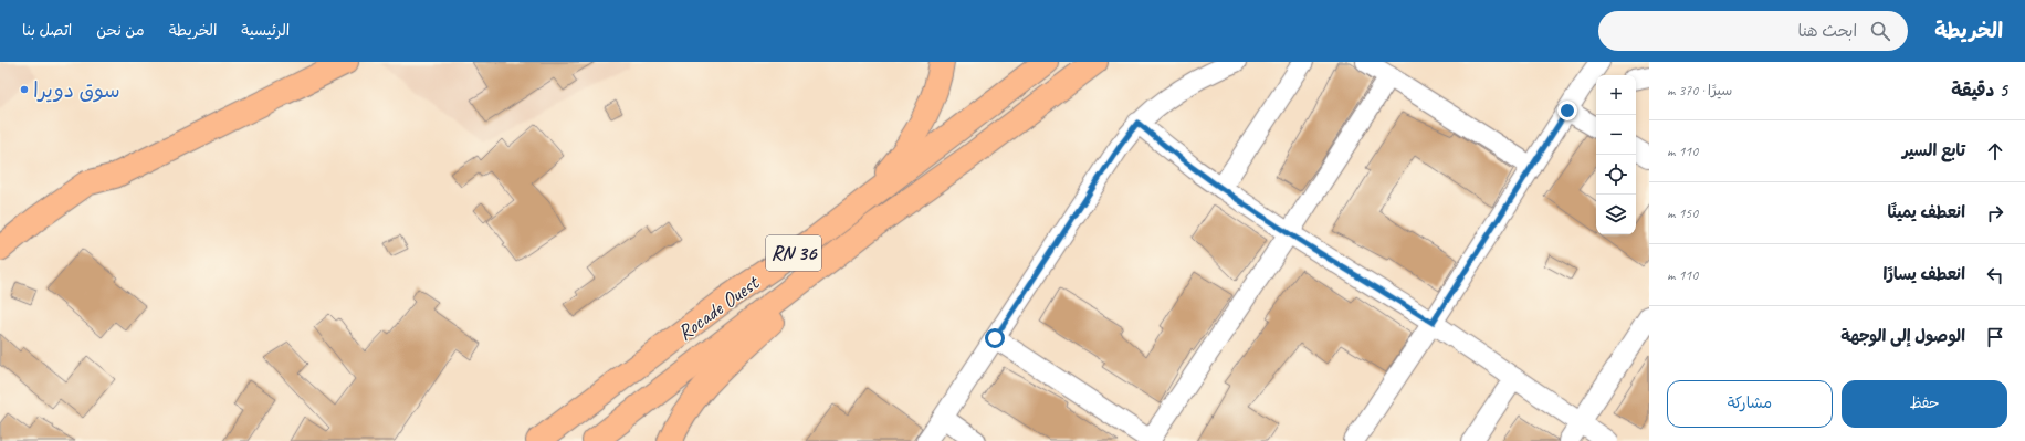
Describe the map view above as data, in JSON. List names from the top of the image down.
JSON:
{
  "streets": {
    "main road": ["RN 36", "Rocade Ouest"]
  },
  "places": ["سوق دويرا"],
  "page": {
    "header": "الخريطة",
    "search": "ابحث هنا",
    "nav": [
      "الرئيسية",
      "الخريطة",
      "من نحن",
      "اتصل بنا"
    ],
    "heading": ["5 دقيقة", "سيرًا · 370 m"],
    "map_buttons": ["+", "−"],
    "list": [
      ["تابع السير", "110 m"],
      ["انعطف يمينًا", "150 m"],
      ["انعطف يسارًا", "110 m"],
      "الوصول إلى الوجهة"
    ],
    "buttons": ["حفظ", "مشاركة"]
  }
}
